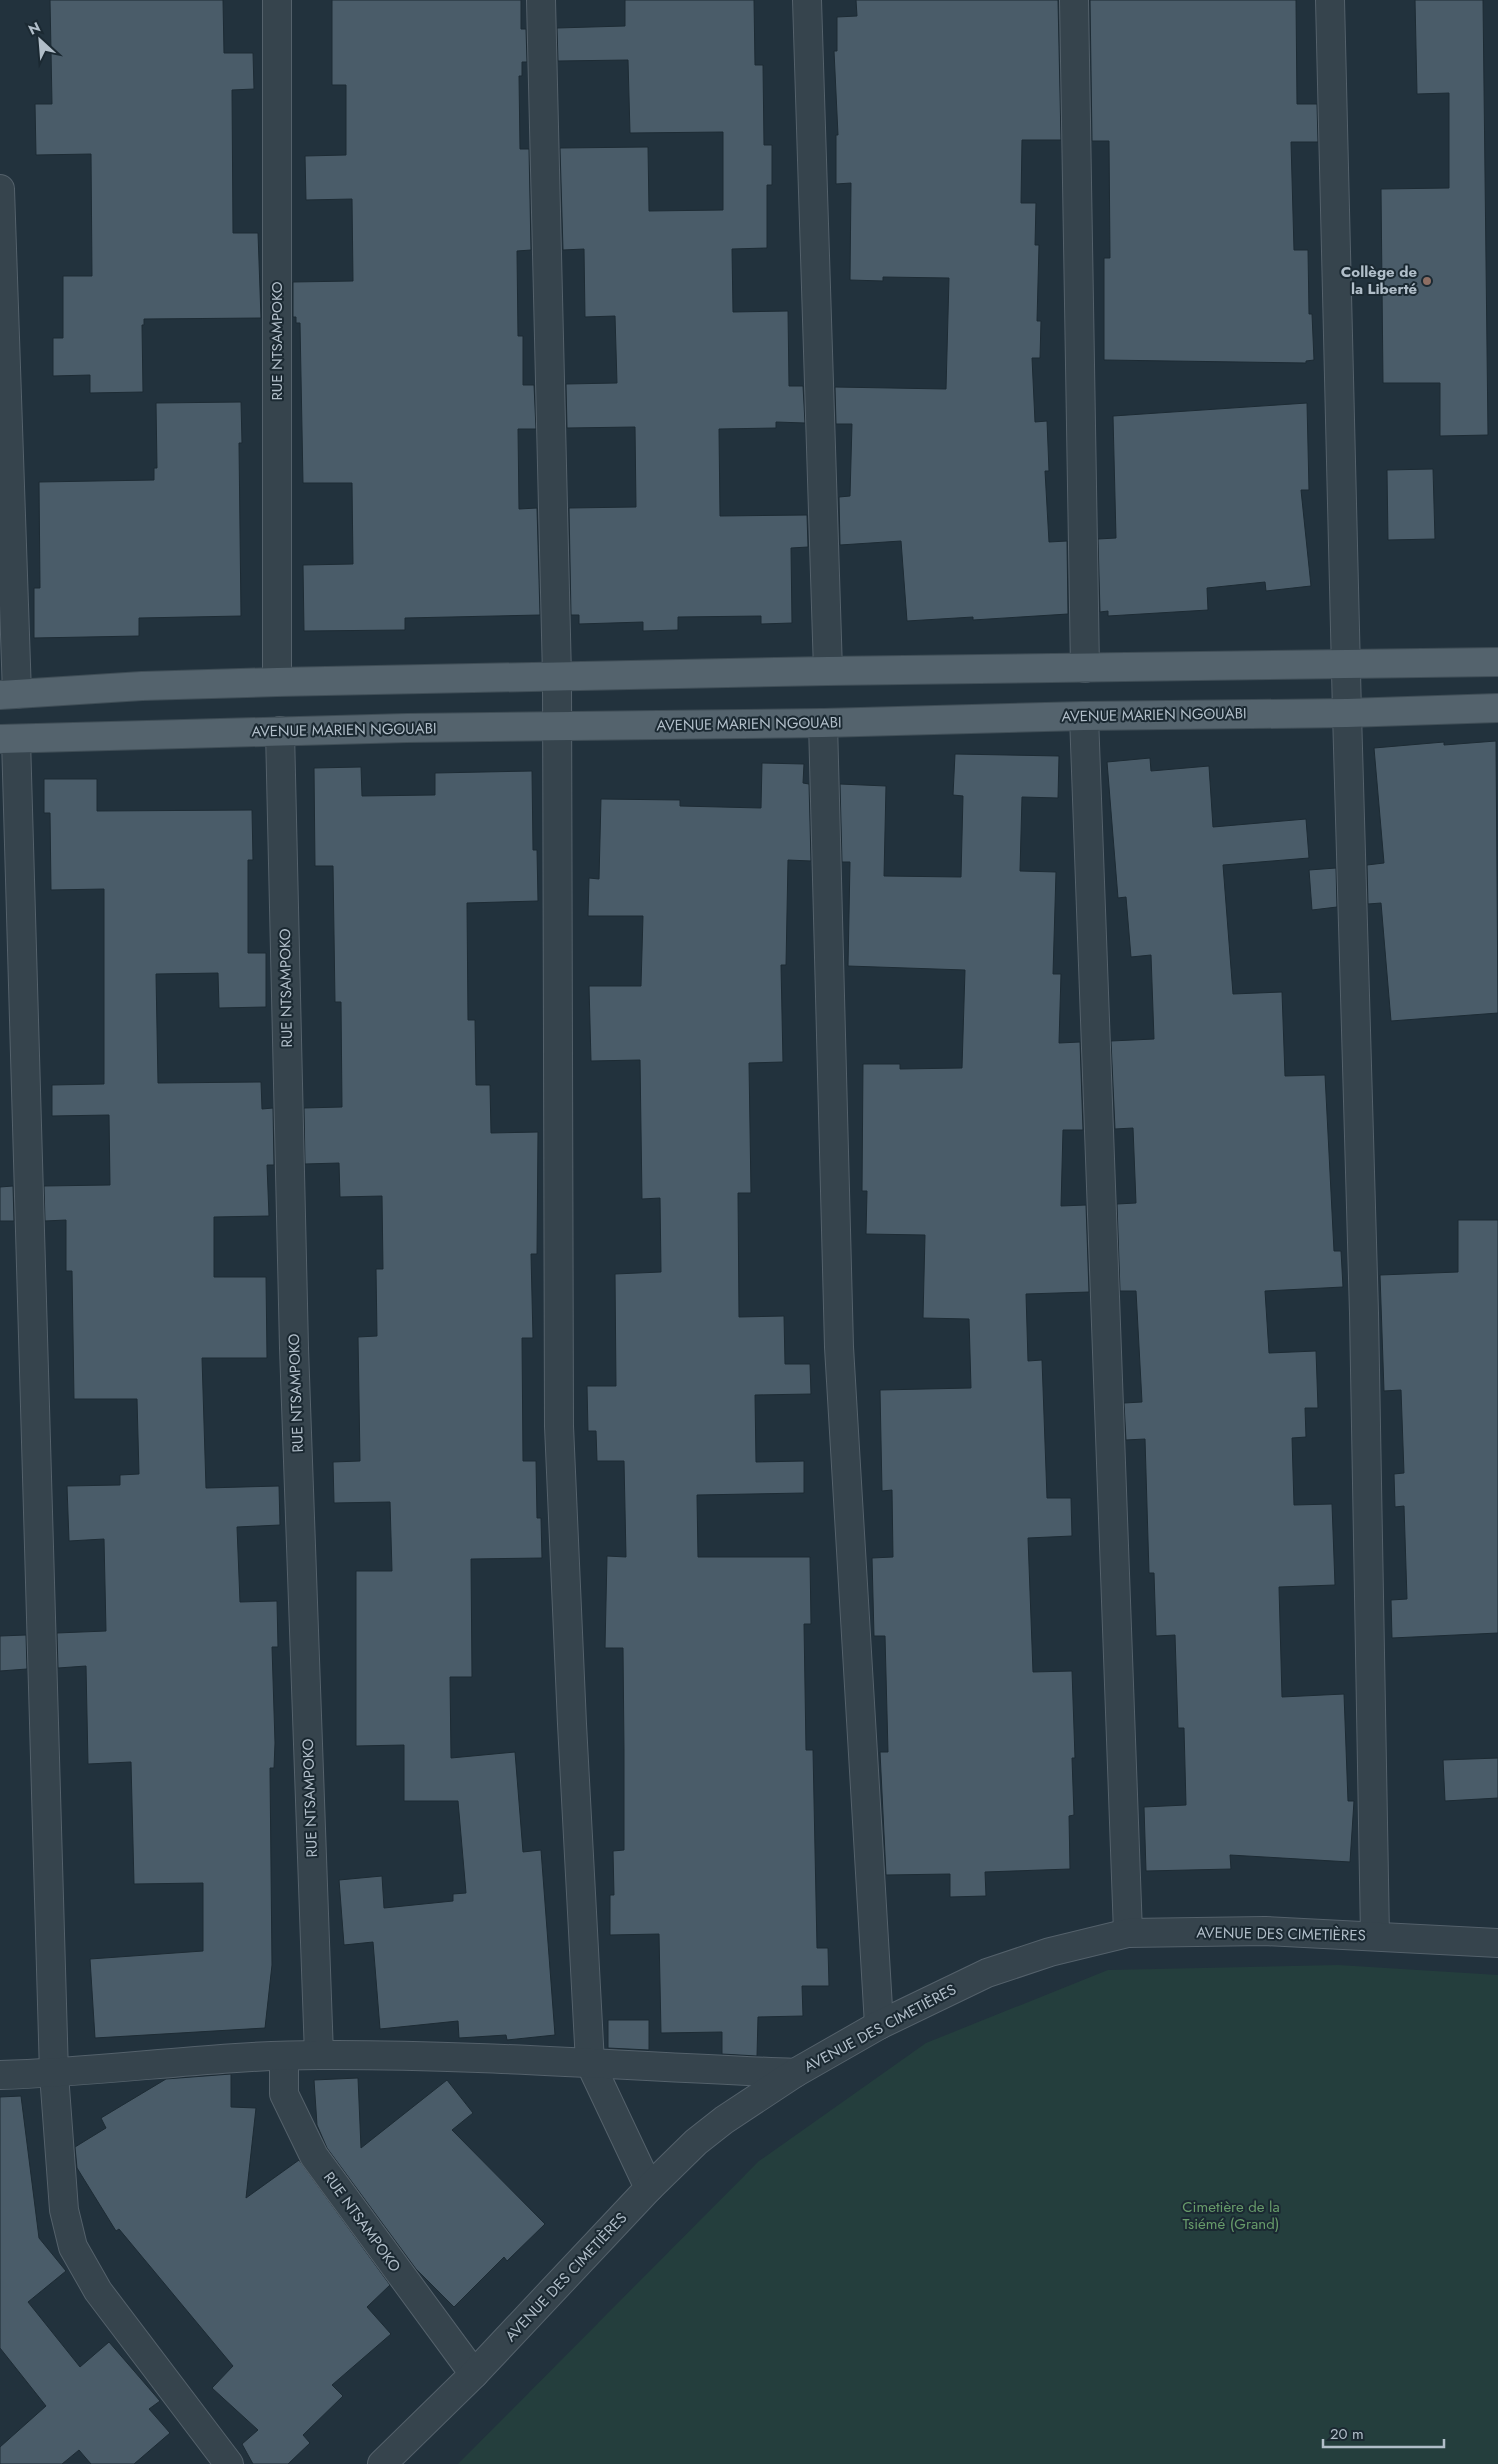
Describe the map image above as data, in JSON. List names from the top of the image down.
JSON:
{
  "streets": {
    "main road": ["AVENUE MARIEN NGOUABI"],
    "street": ["RUE NTSAMPOKO", "AVENUE DES CIMETIÈRES"]
  },
  "crossings": [
    ["RUE NTSAMPOKO", "AVENUE MARIEN NGOUABI"],
    ["RUE NTSAMPOKO", "AVENUE DES CIMETIÈRES"]
  ],
  "parks": ["Cimetière de la Tsiémé (Grand)"],
  "places": ["Collège de la Liberté"],
  "scale_bar": "20 m",
  "north": "top left"
}
